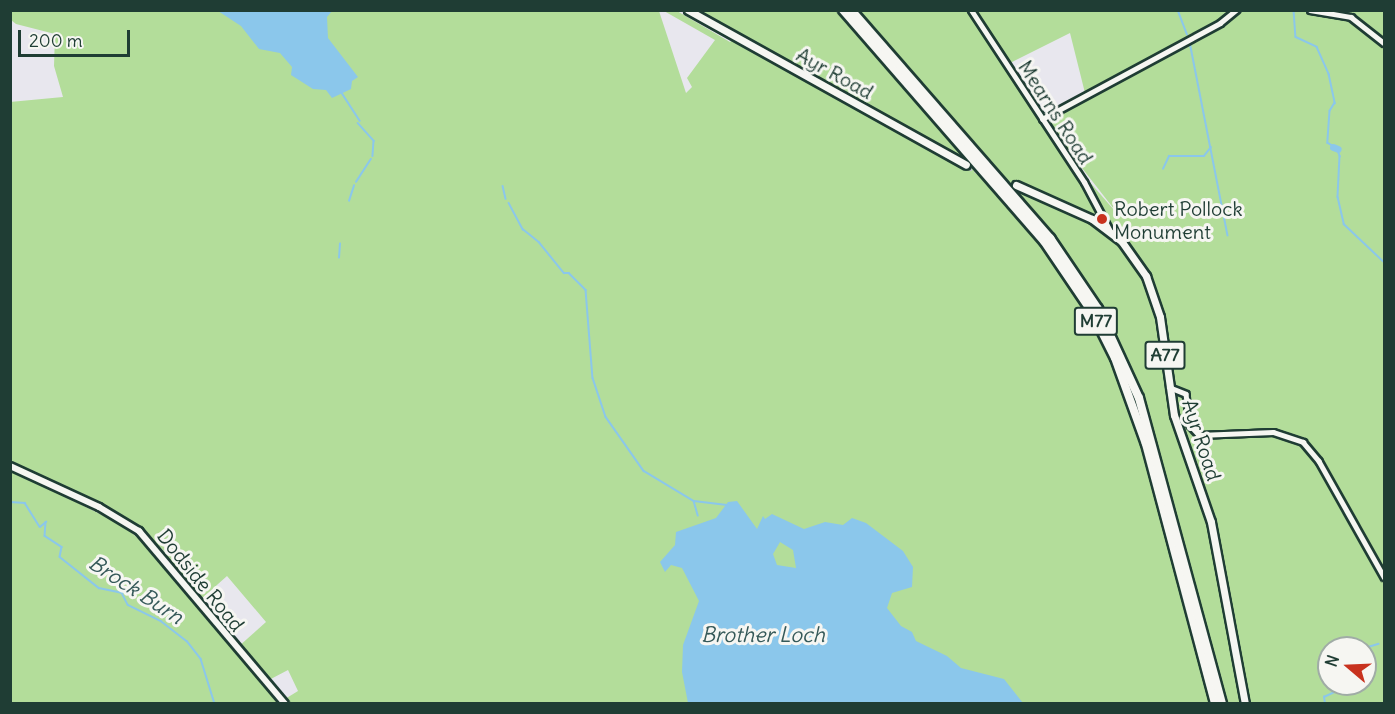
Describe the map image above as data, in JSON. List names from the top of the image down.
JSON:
{
  "streets": {
    "highway": ["M77"],
    "main road": ["Ayr Road", "A77", "Dodside Road"],
    "street": ["Mearns Road"]
  },
  "crossings": [
    ["Ayr Road", "Mearns Road"]
  ],
  "water": ["Brock Burn", "Brother Loch"],
  "places": ["Robert Pollock Monument"],
  "scale_bar": "200 m",
  "north": "left"
}
